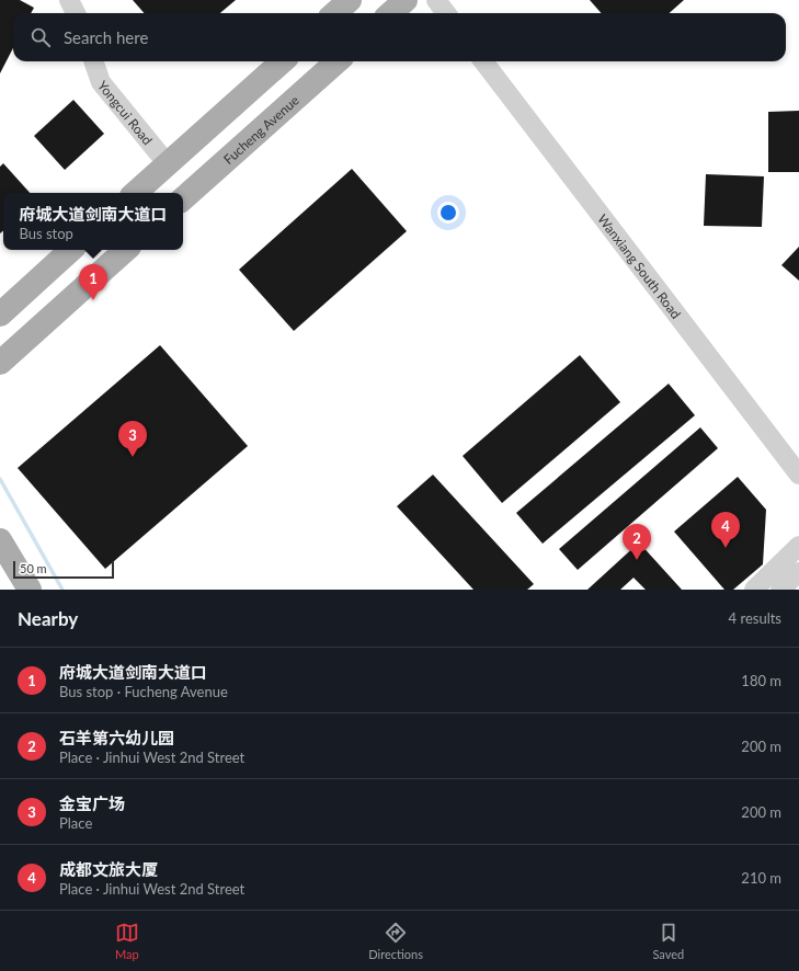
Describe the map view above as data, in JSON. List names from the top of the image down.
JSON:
{
  "streets": {
    "main road": ["Fucheng Avenue"],
    "street": ["Yongcui Road", "Wanxiang South Road"]
  },
  "scale_bar": "50 m",
  "page": {
    "search": "Search here",
    "popup": ["府城大道剑南大道口", "Bus stop"],
    "pins": [
      "1",
      "3",
      "4",
      "2"
    ],
    "scale": "50 m",
    "heading": ["Nearby", "4 results"],
    "list": [
      {
        "mark": "1",
        "name": "府城大道剑南大道口",
        "note": "Bus stop · Fucheng Avenue",
        "value": "180 m"
      },
      {
        "mark": "2",
        "name": "石羊第六幼儿园",
        "note": "Place · Jinhui West 2nd Street",
        "value": "200 m"
      },
      {
        "mark": "3",
        "name": "金宝广场",
        "note": "Place",
        "value": "200 m"
      },
      {
        "mark": "4",
        "name": "成都文旅大厦",
        "note": "Place · Jinhui West 2nd Street",
        "value": "210 m"
      }
    ],
    "nav": ["Map", "Directions", "Saved"]
  }
}
